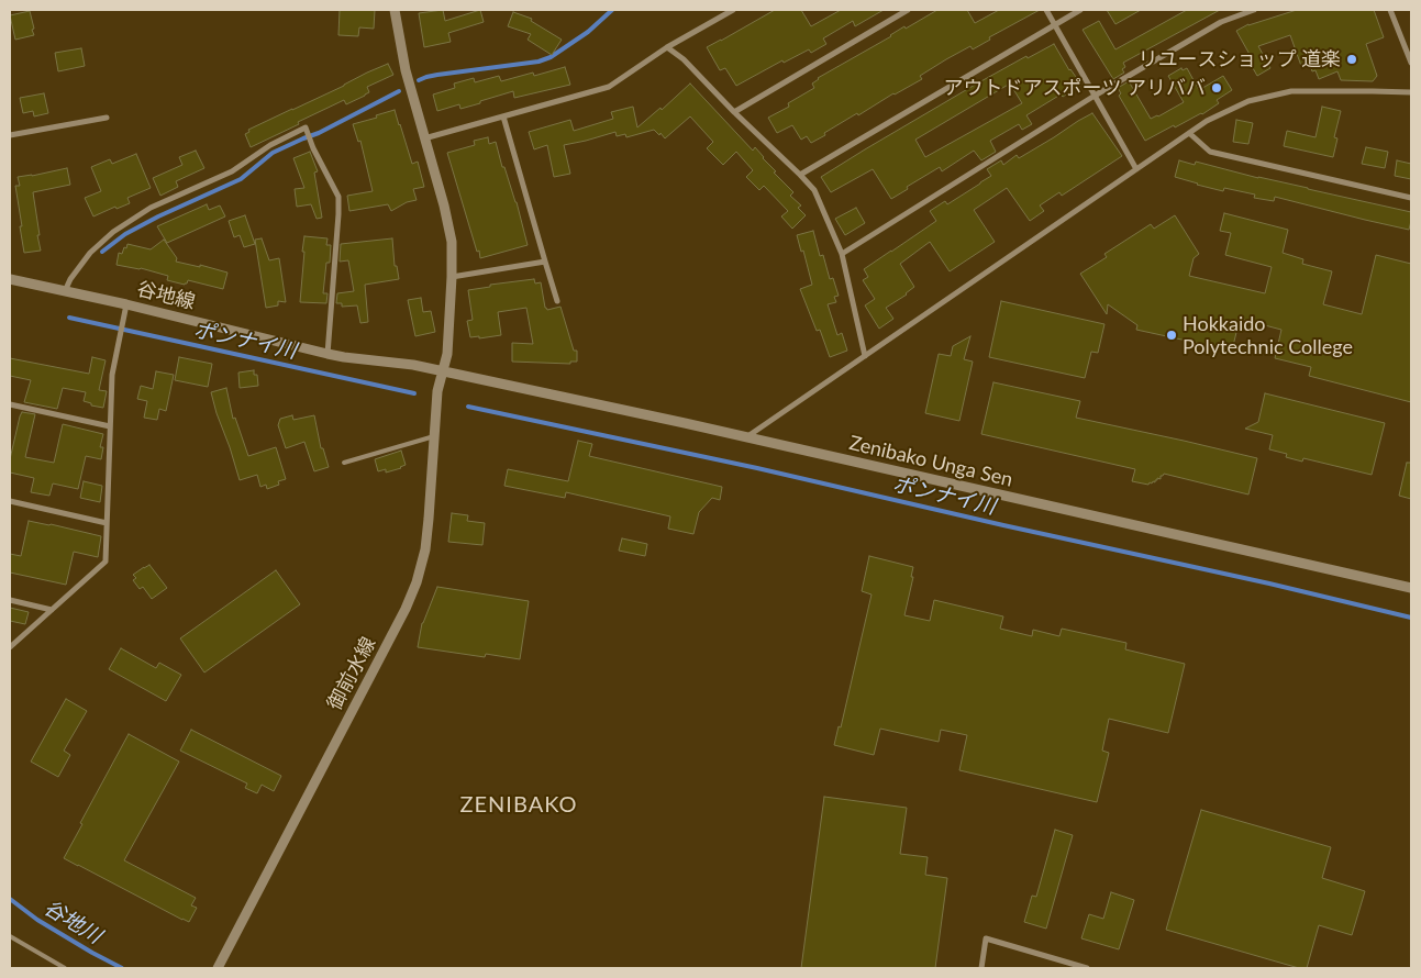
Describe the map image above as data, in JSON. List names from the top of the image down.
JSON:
{
  "streets": {
    "street": ["谷地線", "Zenibako Unga Sen", "御前水線"]
  },
  "crossings": [
    ["谷地線", "Zenibako Unga Sen"],
    ["谷地線", "御前水線"],
    ["Zenibako Unga Sen", "御前水線"]
  ],
  "districts": ["ZENIBAKO"],
  "water": ["ポンナイ川", "谷地川"],
  "places": ["リユースショップ 道楽", "アウトドアスポーツ アリババ", "Hokkaido Polytechnic College"]
}
